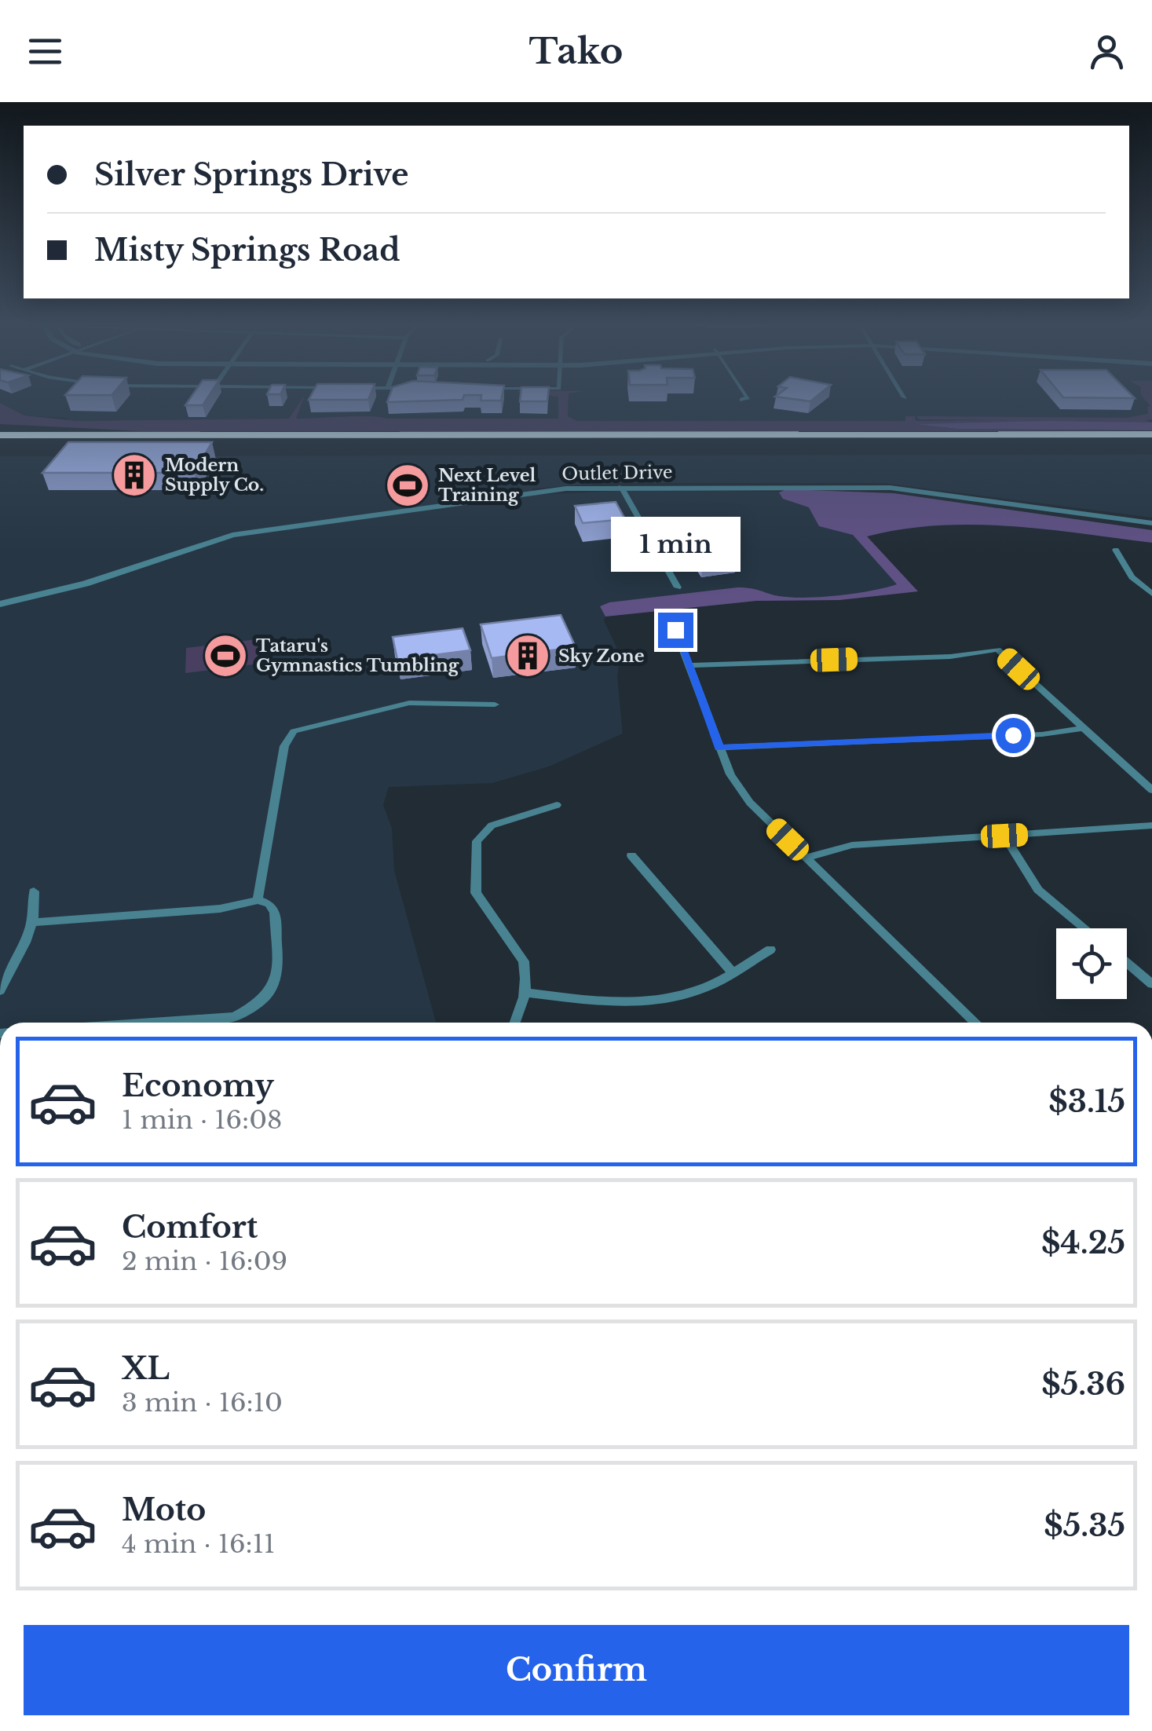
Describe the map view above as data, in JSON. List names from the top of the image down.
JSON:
{
  "streets": {
    "street": ["Outlet Drive"]
  },
  "places": {
    "building": ["Modern Supply Co.", "Sky Zone"],
    "sports": ["Next Level Training", "Tataru's Gymnastics Tumbling"]
  },
  "page": {
    "header": "Tako",
    "banner": ["Silver Springs Drive", "Misty Springs Road"],
    "bubble": "1 min",
    "list": [
      {
        "name": "Economy",
        "note": "1 min · 16:08",
        "value": "$3.15"
      },
      {
        "name": "Comfort",
        "note": "2 min · 16:09",
        "value": "$4.25"
      },
      {
        "name": "XL",
        "note": "3 min · 16:10",
        "value": "$5.36"
      },
      {
        "name": "Moto",
        "note": "4 min · 16:11",
        "value": "$5.35"
      }
    ],
    "buttons": "Confirm"
  }
}
